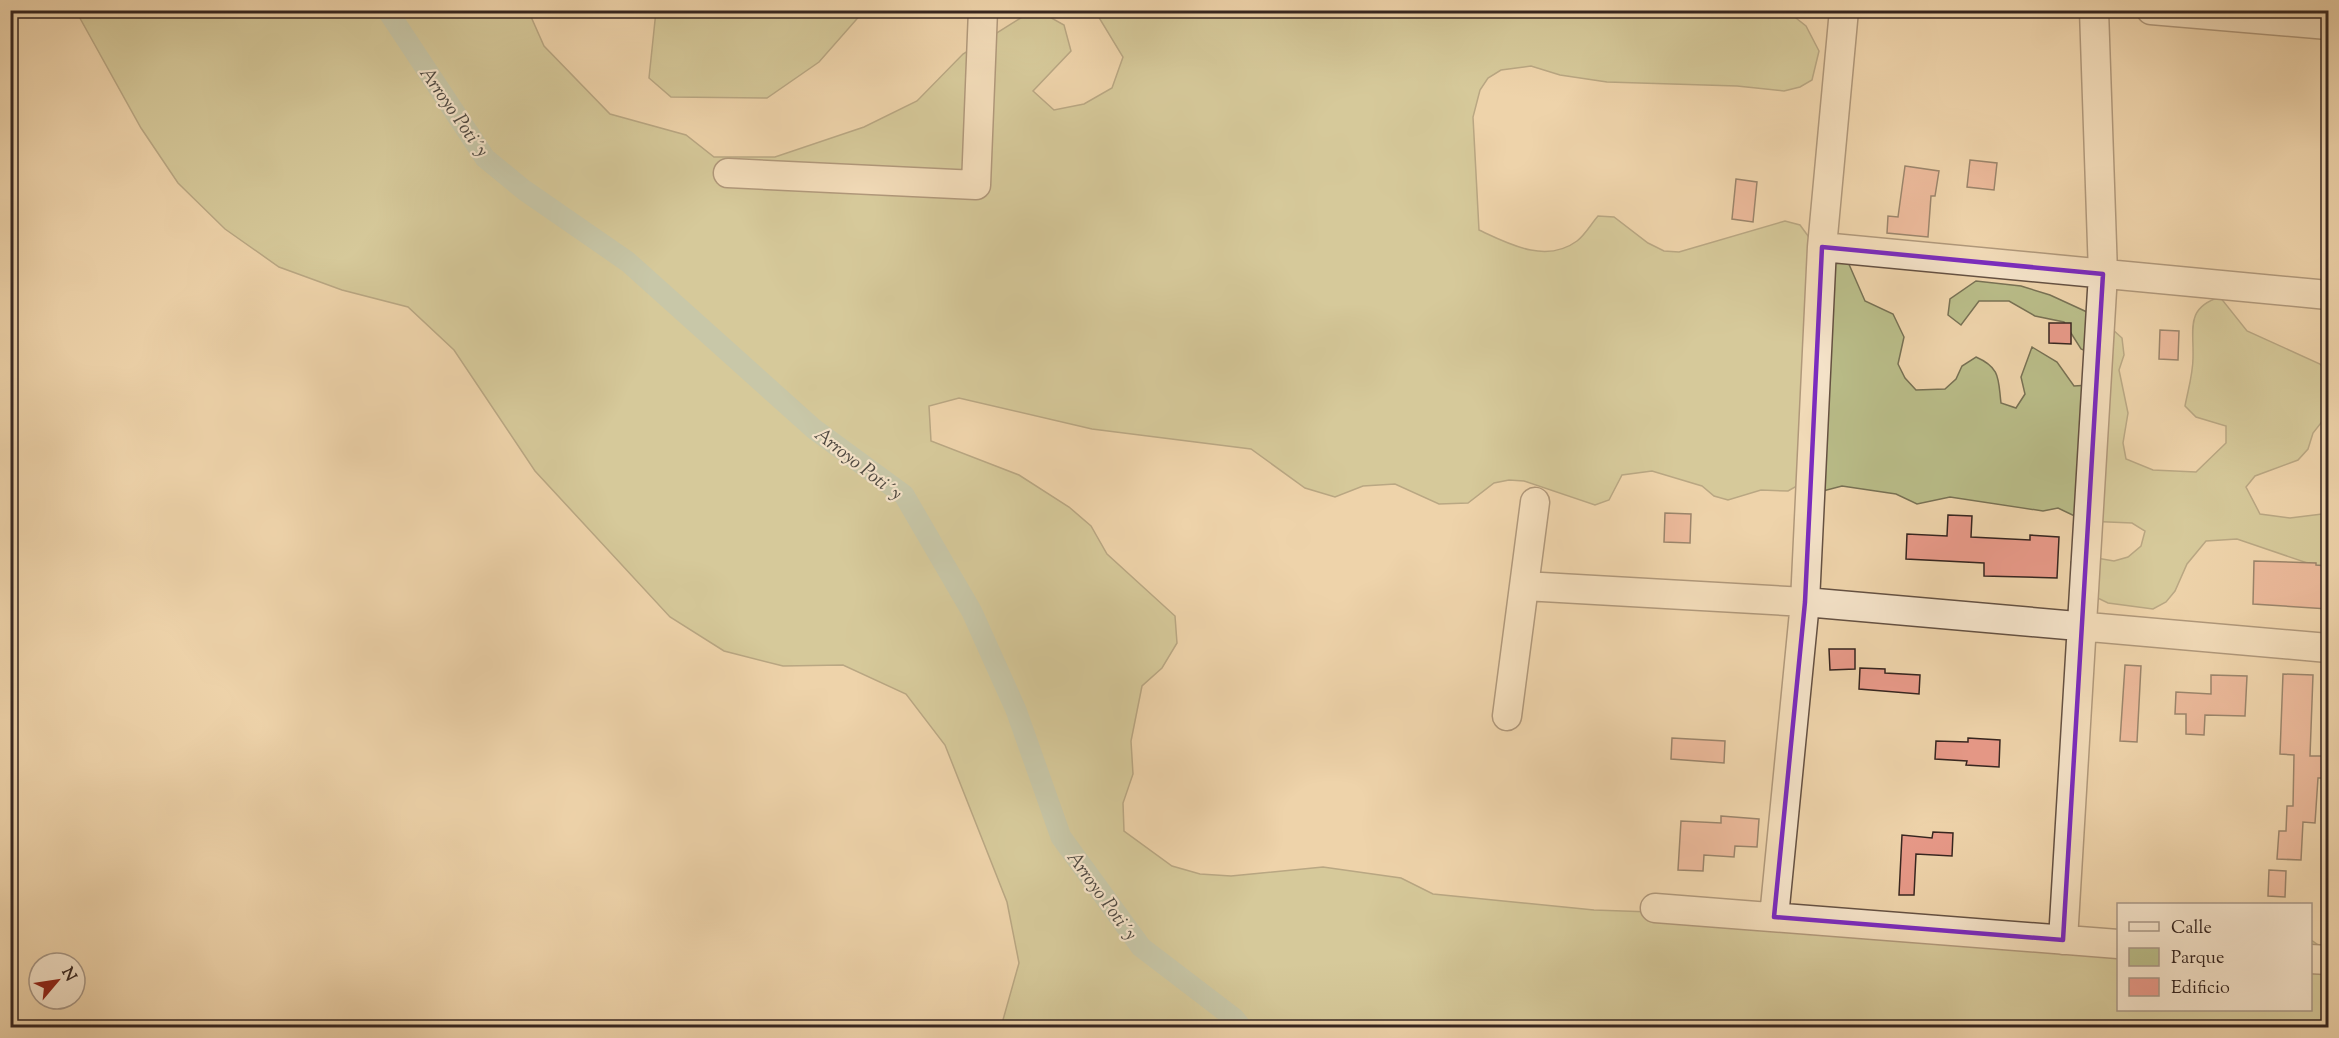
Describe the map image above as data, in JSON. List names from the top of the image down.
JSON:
{
  "water": ["Arroyo Poti´y"],
  "legend": ["Calle", "Parque", "Edificio"],
  "north": "top right"
}
